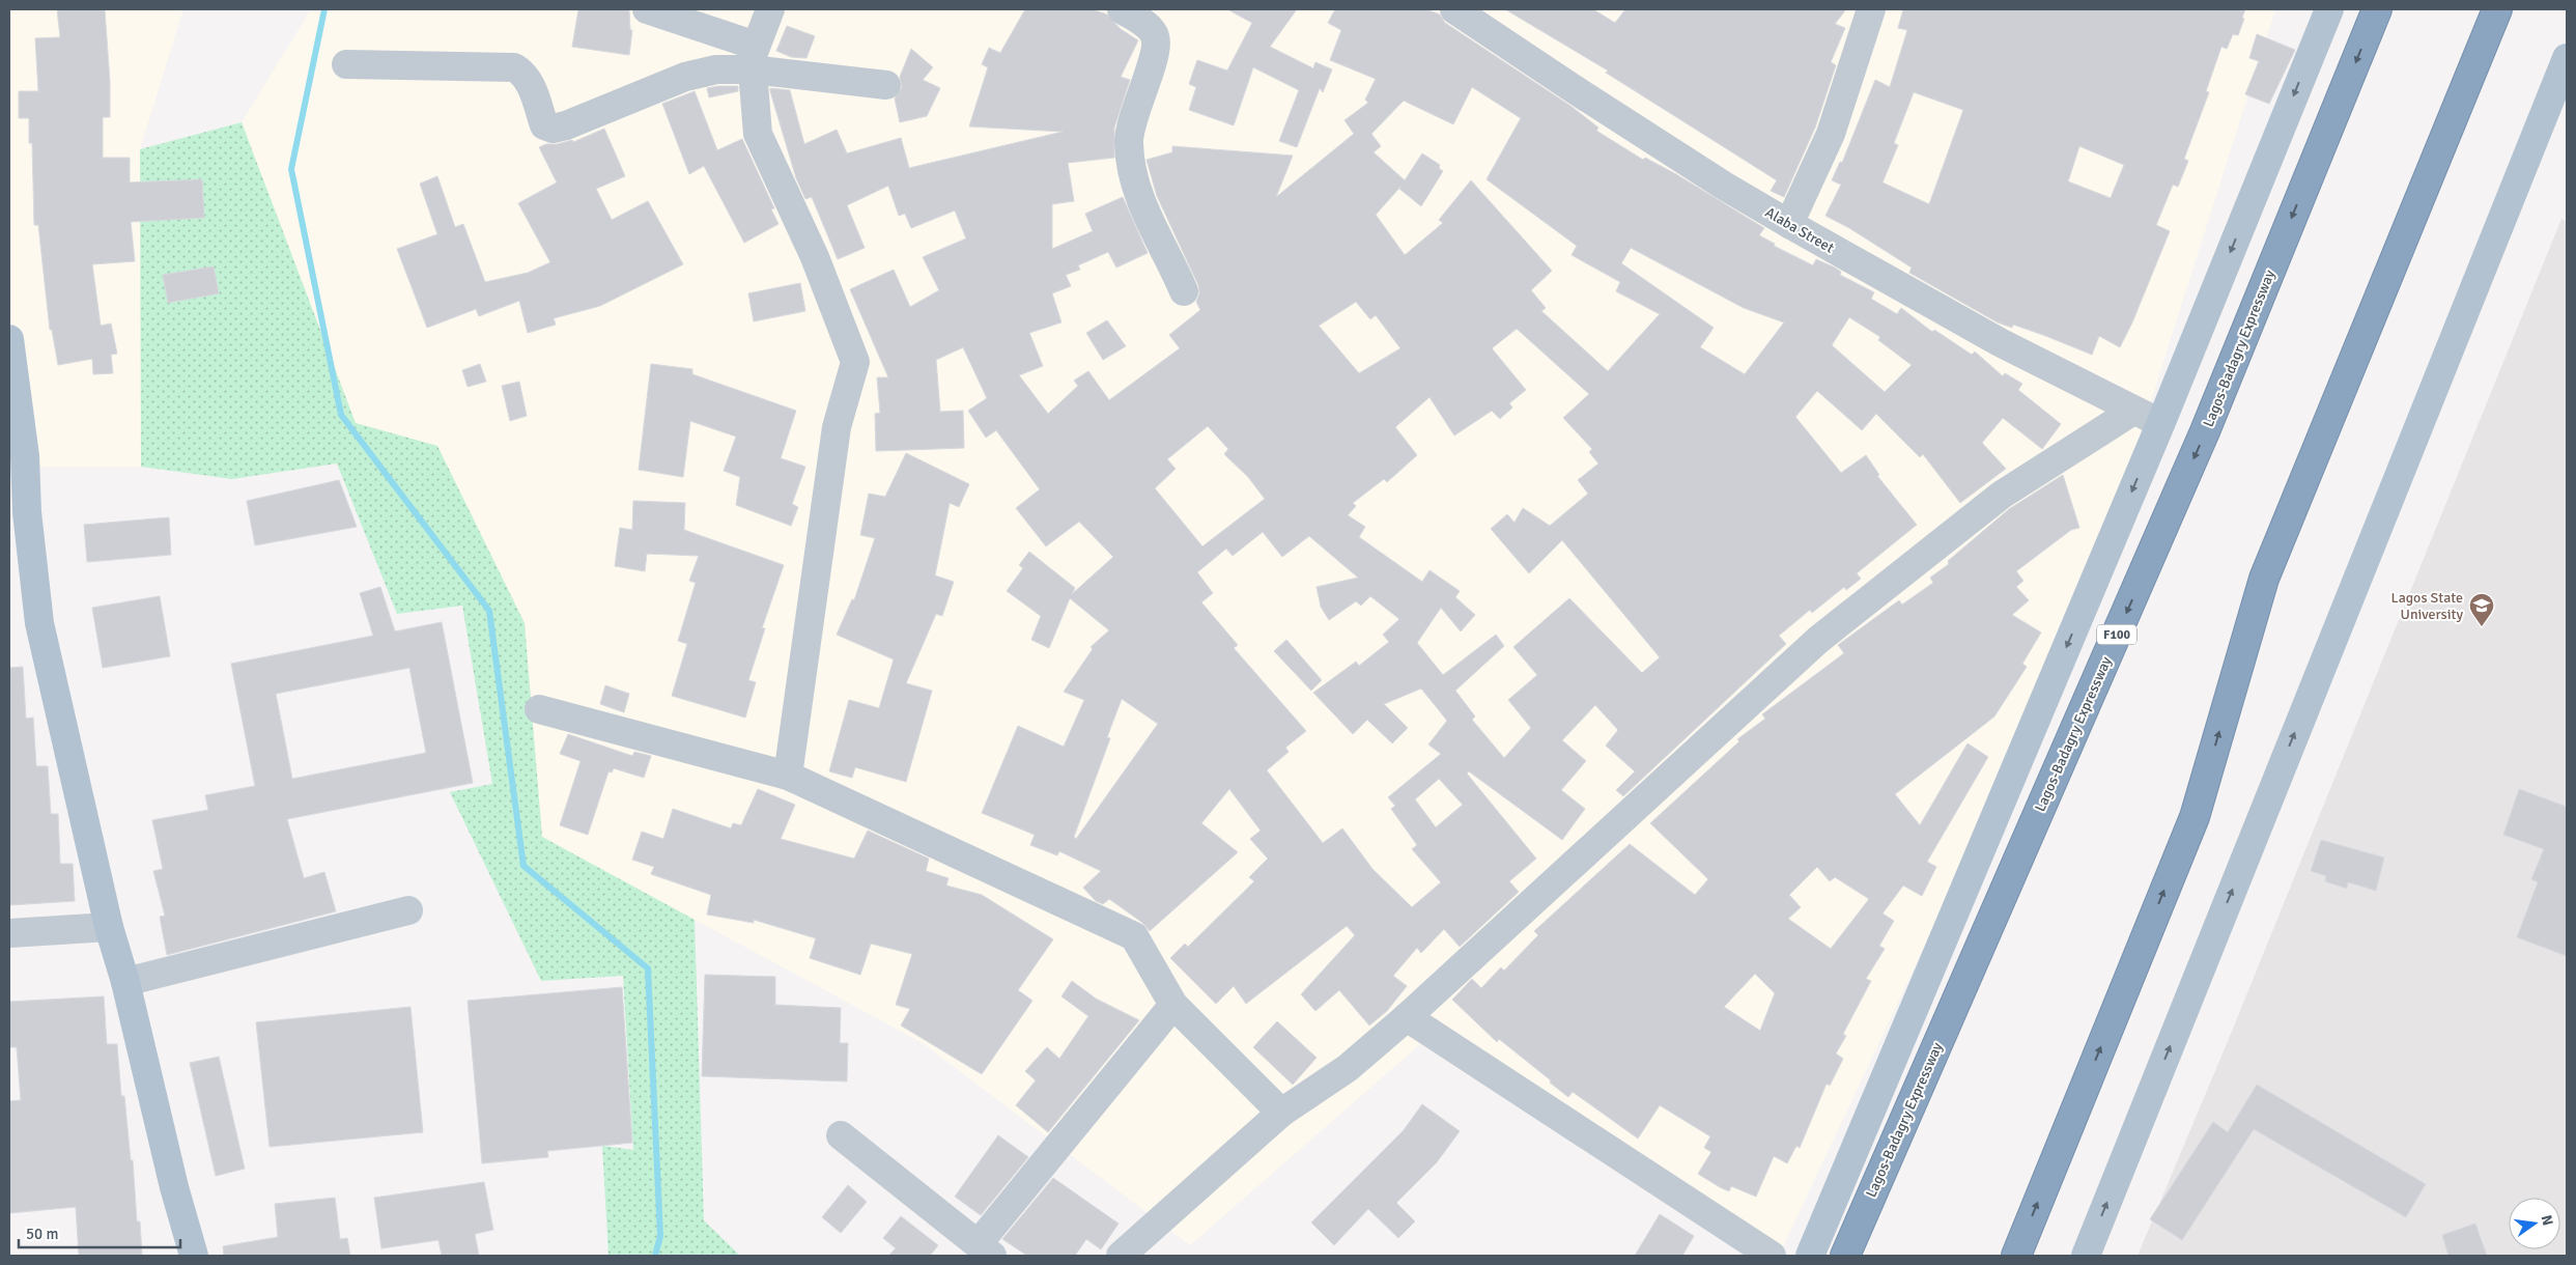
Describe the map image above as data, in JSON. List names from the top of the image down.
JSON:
{
  "streets": {
    "highway": ["Lagos-Badagry Expressway", "F100"],
    "street": ["Alaba Street"]
  },
  "places": {
    "school or university": ["Lagos State University"]
  },
  "scale_bar": "50 m",
  "north": "right"
}
